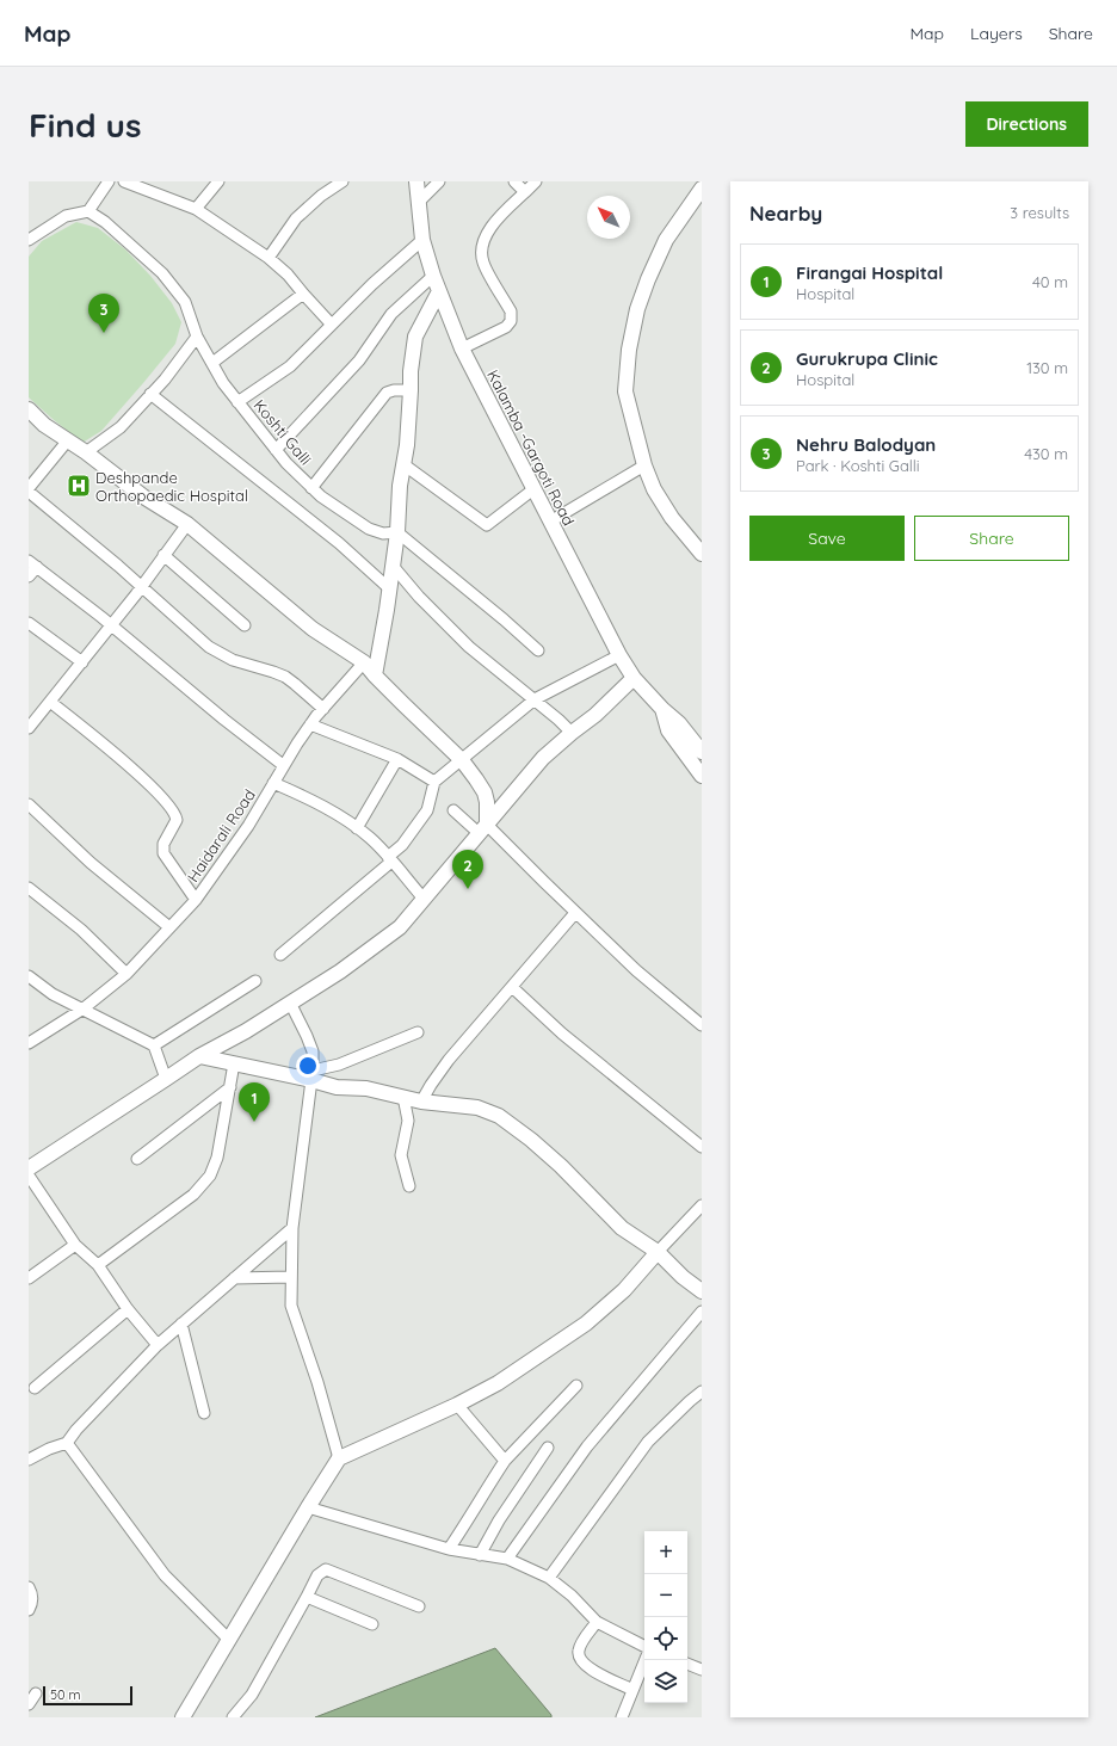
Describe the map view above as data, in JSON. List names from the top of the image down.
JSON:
{
  "streets": {
    "street": ["Koshti Galli", "Kalamba -Gargoti Road", "Haidarali Road"]
  },
  "places": {
    "hospital": ["Deshpande Orthopaedic Hospital"]
  },
  "scale_bar": "50 m",
  "north": "top left",
  "page": {
    "header": "Map",
    "nav": ["Map", "Layers", "Share"],
    "buttons": [
      "Directions",
      ["Save", "Share"]
    ],
    "title": "Find us",
    "heading": ["Nearby", "3 results"],
    "list": [
      {
        "mark": "1",
        "name": "Firangai Hospital",
        "note": "Hospital",
        "value": "40 m"
      },
      {
        "mark": "2",
        "name": "Gurukrupa Clinic",
        "note": "Hospital",
        "value": "130 m"
      },
      {
        "mark": "3",
        "name": "Nehru Balodyan",
        "note": "Park · Koshti Galli",
        "value": "430 m"
      }
    ],
    "pins": ["3", "2", "1"],
    "map_buttons": ["+", "−"],
    "scale": "50 m"
  }
}
